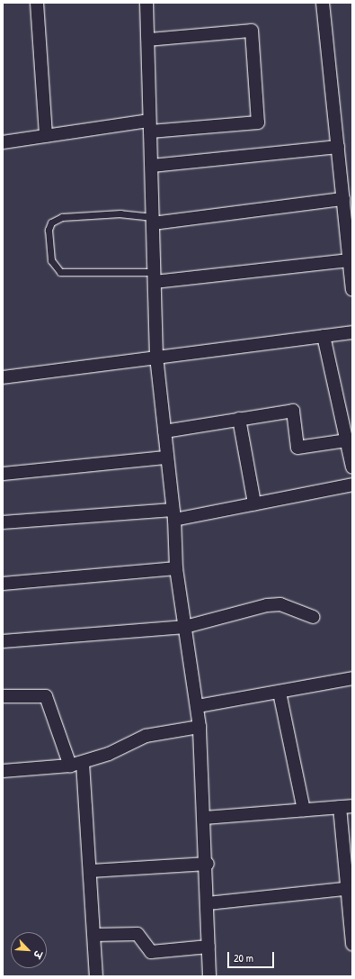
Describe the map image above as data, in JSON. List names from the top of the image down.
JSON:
{
  "scale_bar": "20 m",
  "north": "bottom right"
}
